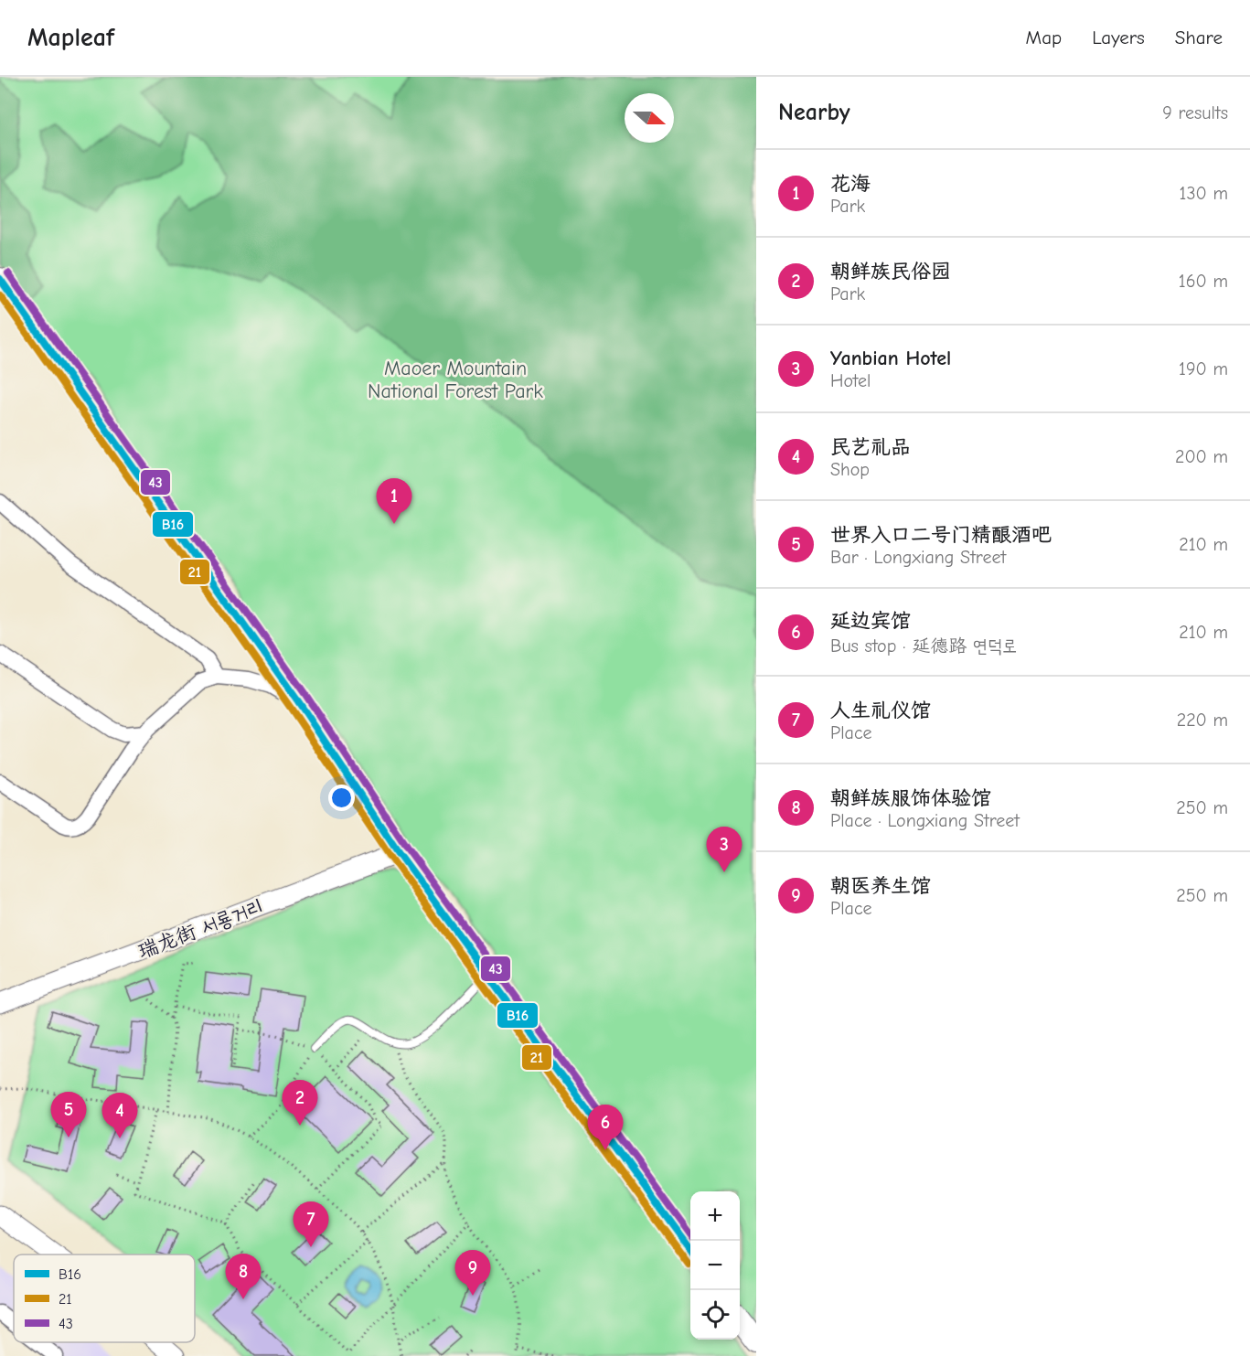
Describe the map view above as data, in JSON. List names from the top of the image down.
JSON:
{
  "streets": {
    "street": ["瑞龙街 서룡거리"]
  },
  "parks": ["Maoer Mountain National Forest Park"],
  "lines": ["transit line 43", "transit line B16", "transit line 21"],
  "legend": ["B16", "21", "43"],
  "north": "right",
  "page": {
    "header": "Mapleaf",
    "nav": ["Map", "Layers", "Share"],
    "heading": ["Nearby", "9 results"],
    "list": [
      {
        "mark": "1",
        "name": "花海",
        "note": "Park",
        "value": "130 m"
      },
      {
        "mark": "2",
        "name": "朝鲜族民俗园",
        "note": "Park",
        "value": "160 m"
      },
      {
        "mark": "3",
        "name": "Yanbian Hotel",
        "note": "Hotel",
        "value": "190 m"
      },
      {
        "mark": "4",
        "name": "民艺礼品",
        "note": "Shop",
        "value": "200 m"
      },
      {
        "mark": "5",
        "name": "世界入口二号门精酿酒吧",
        "note": "Bar · Longxiang Street",
        "value": "210 m"
      },
      {
        "mark": "6",
        "name": "延边宾馆",
        "note": "Bus stop · 延德路 연덕로",
        "value": "210 m"
      },
      {
        "mark": "7",
        "name": "人生礼仪馆",
        "note": "Place",
        "value": "220 m"
      },
      {
        "mark": "8",
        "name": "朝鲜族服饰体验馆",
        "note": "Place · Longxiang Street",
        "value": "250 m"
      },
      {
        "mark": "9",
        "name": "朝医养生馆",
        "note": "Place",
        "value": "250 m"
      }
    ],
    "pins": [
      "1",
      "3",
      "2",
      "5",
      "4",
      "6",
      "7",
      "9",
      "8"
    ],
    "map_buttons": ["+", "−"]
  }
}
